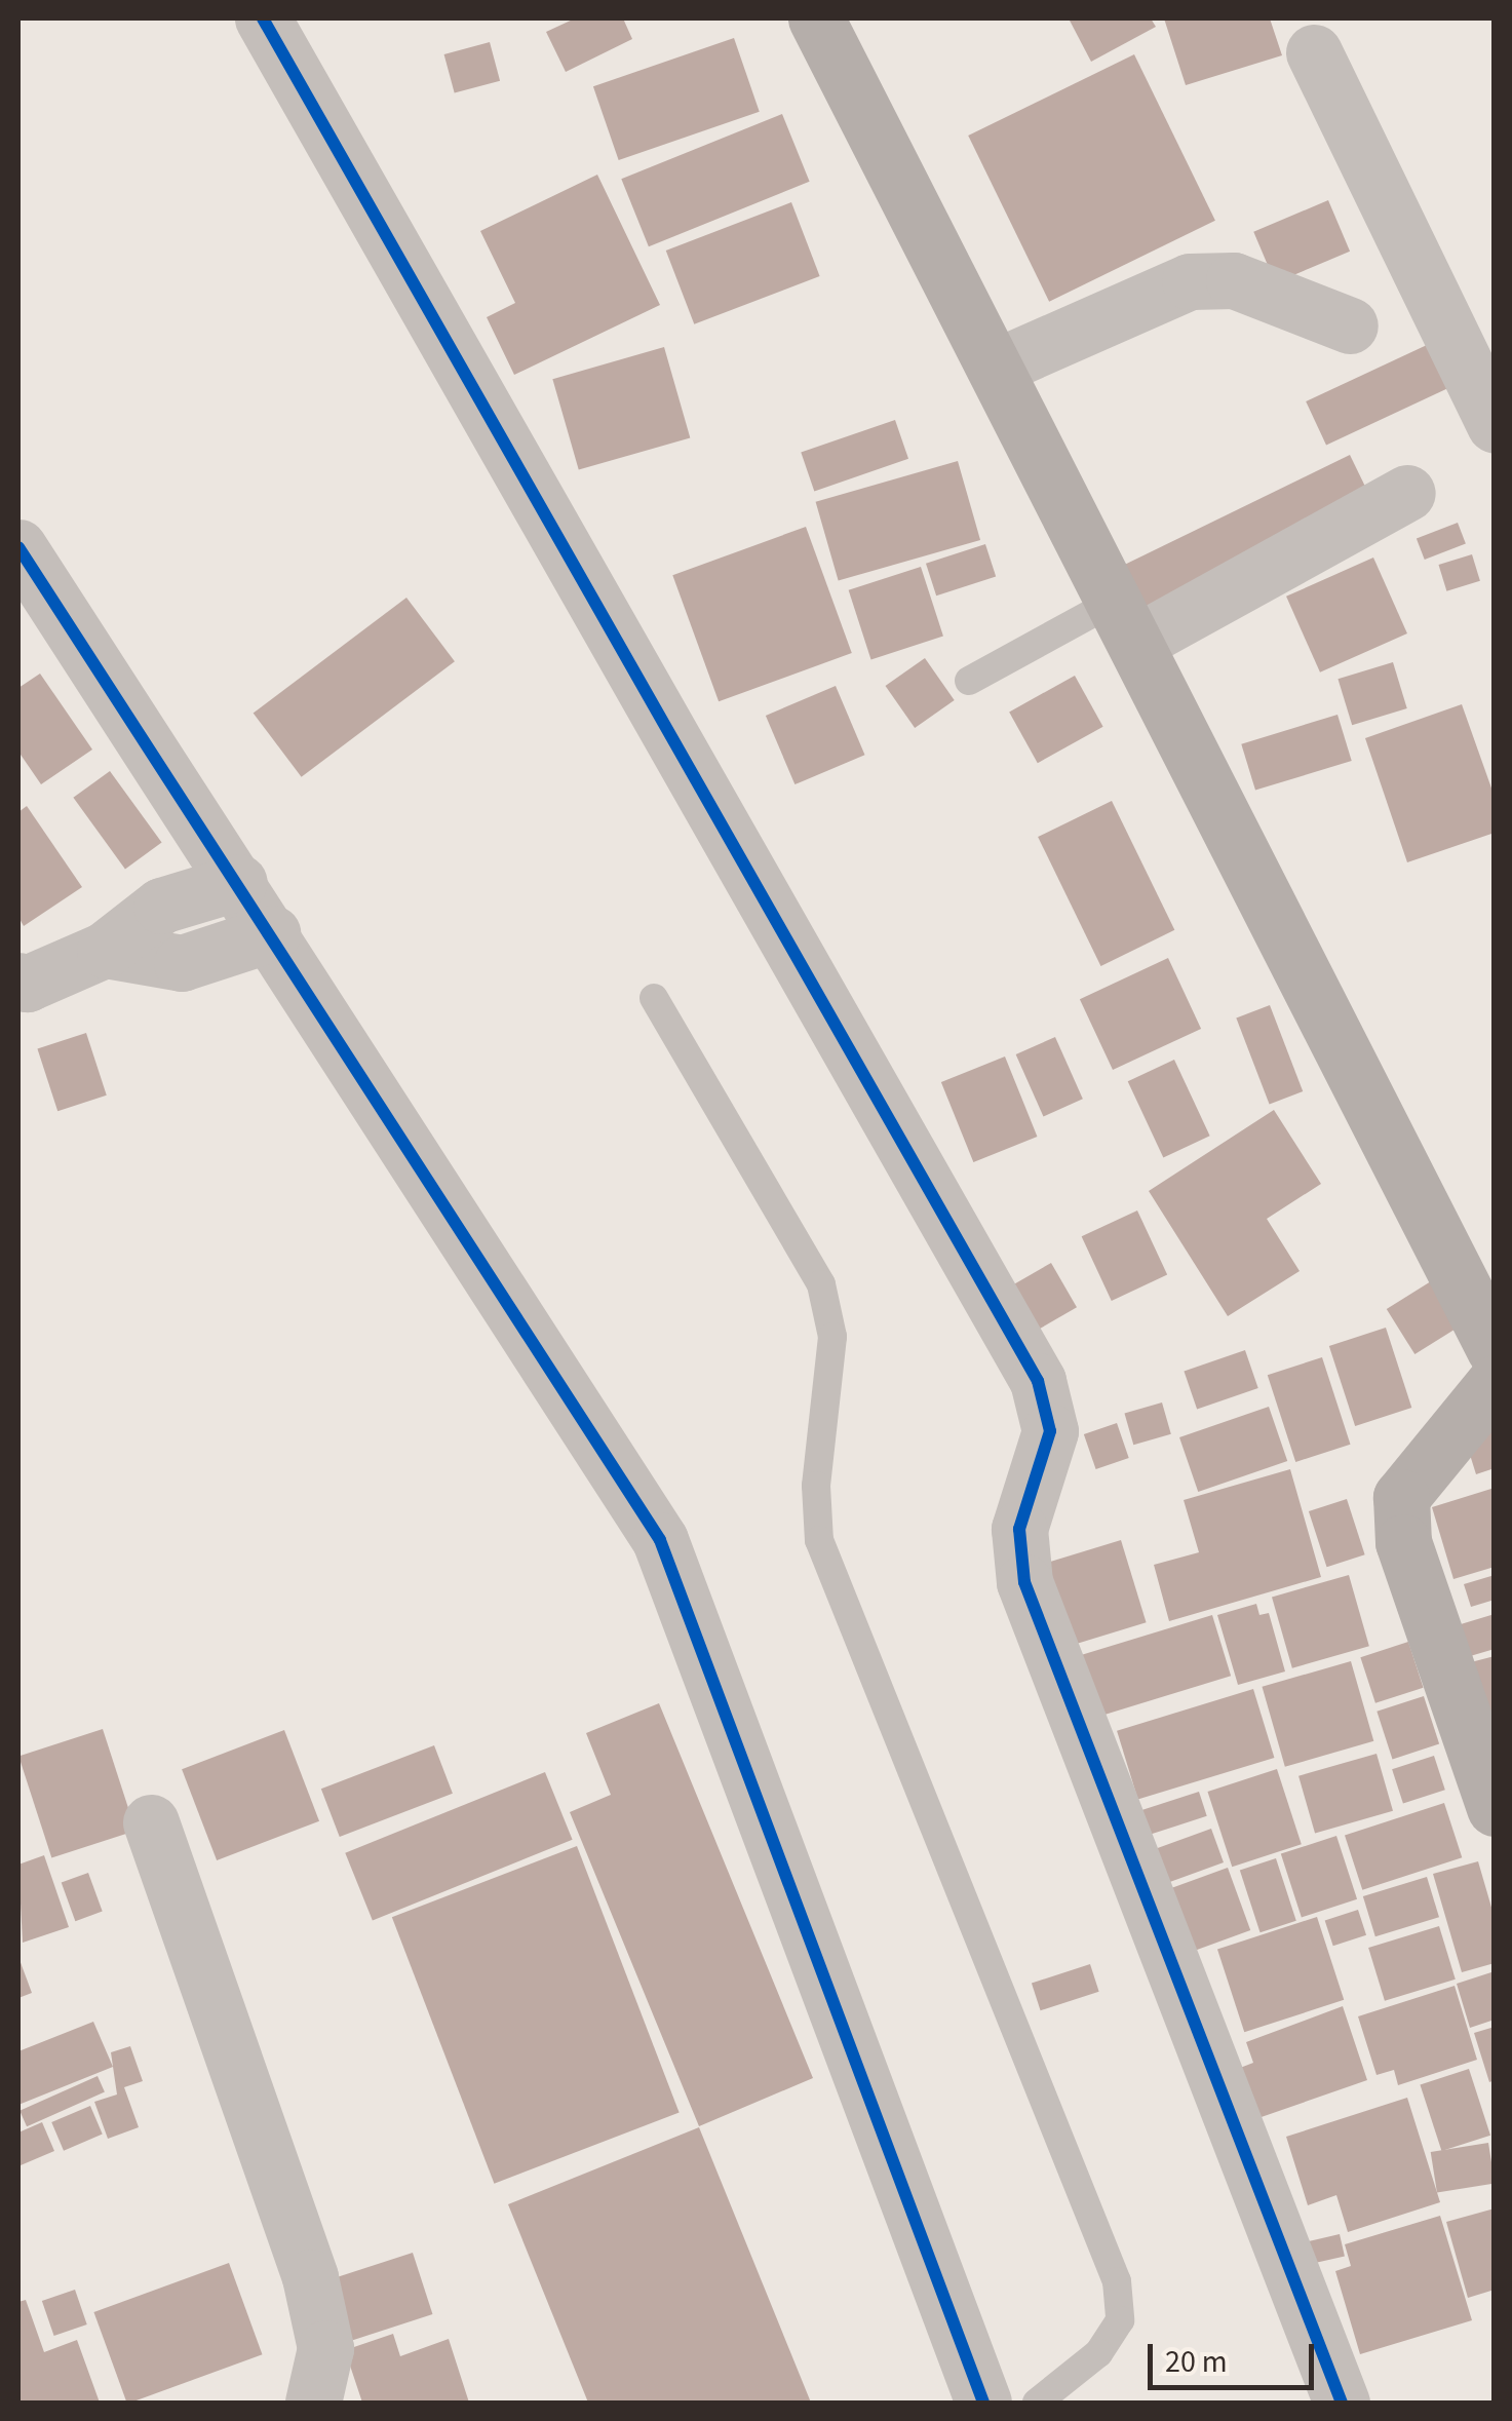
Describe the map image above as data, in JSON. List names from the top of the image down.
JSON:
{
  "scale_bar": "20 m"
}
